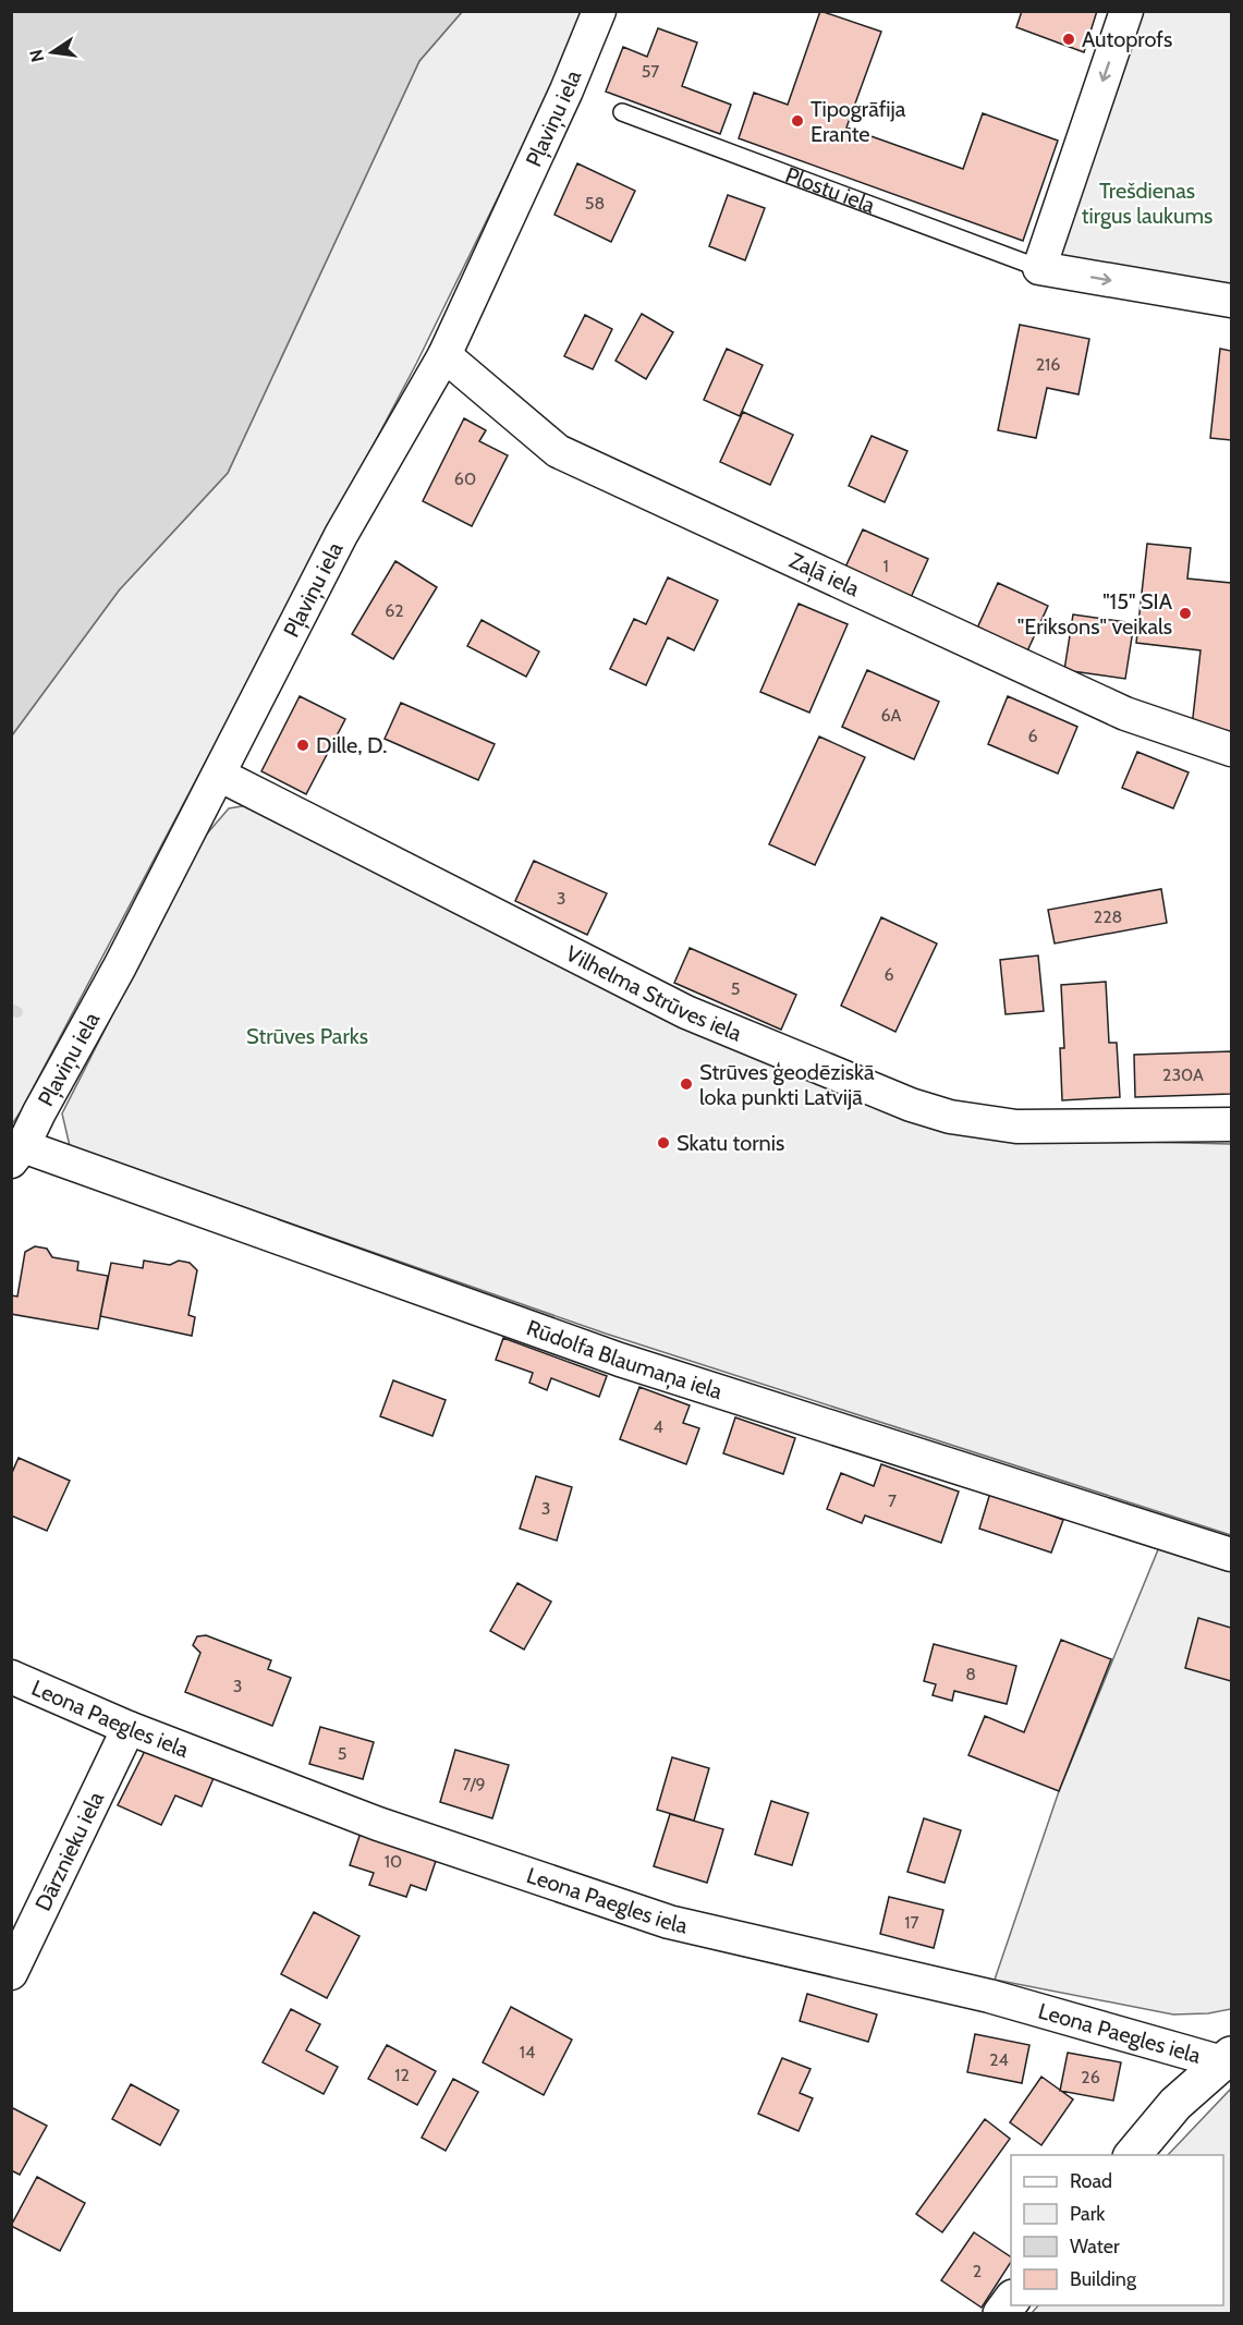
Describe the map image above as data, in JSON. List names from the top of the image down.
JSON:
{
  "streets": {
    "street": [
      "Pļaviņu iela",
      "Plostu iela",
      "Zaļā iela",
      "Vilhelma Strūves iela",
      "Rūdolfa Blaumaņa iela",
      "Leona Paegles iela",
      "Dārznieku iela"
    ]
  },
  "crossings": [
    ["Pļaviņu iela", "Zaļā iela"],
    ["Pļaviņu iela", "Vilhelma Strūves iela"],
    ["Pļaviņu iela", "Rūdolfa Blaumaņa iela"],
    ["Leona Paegles iela", "Dārznieku iela"]
  ],
  "parks": ["Trešdienas tirgus laukums", "Strūves Parks"],
  "places": [
    "Autoprofs",
    "Tipogrāfija Erante",
    "\"15\" SIA \"Eriksons\" veikals",
    "Dille, D.",
    "Strūves ģeodēziskā loka punkti Latvijā",
    "Skatu tornis"
  ],
  "house_numbers": [
    "57",
    "58",
    "216",
    "60",
    "1",
    "62",
    "6A",
    "6",
    "3",
    "228",
    "6",
    "5",
    "230A",
    "4",
    "7",
    "3",
    "8",
    "3",
    "5",
    "7/9",
    "10",
    "17",
    "14",
    "24",
    "12",
    "26",
    "2"
  ],
  "legend": [
    "Road",
    "Park",
    "Water",
    "Building"
  ],
  "north": "left"
}
